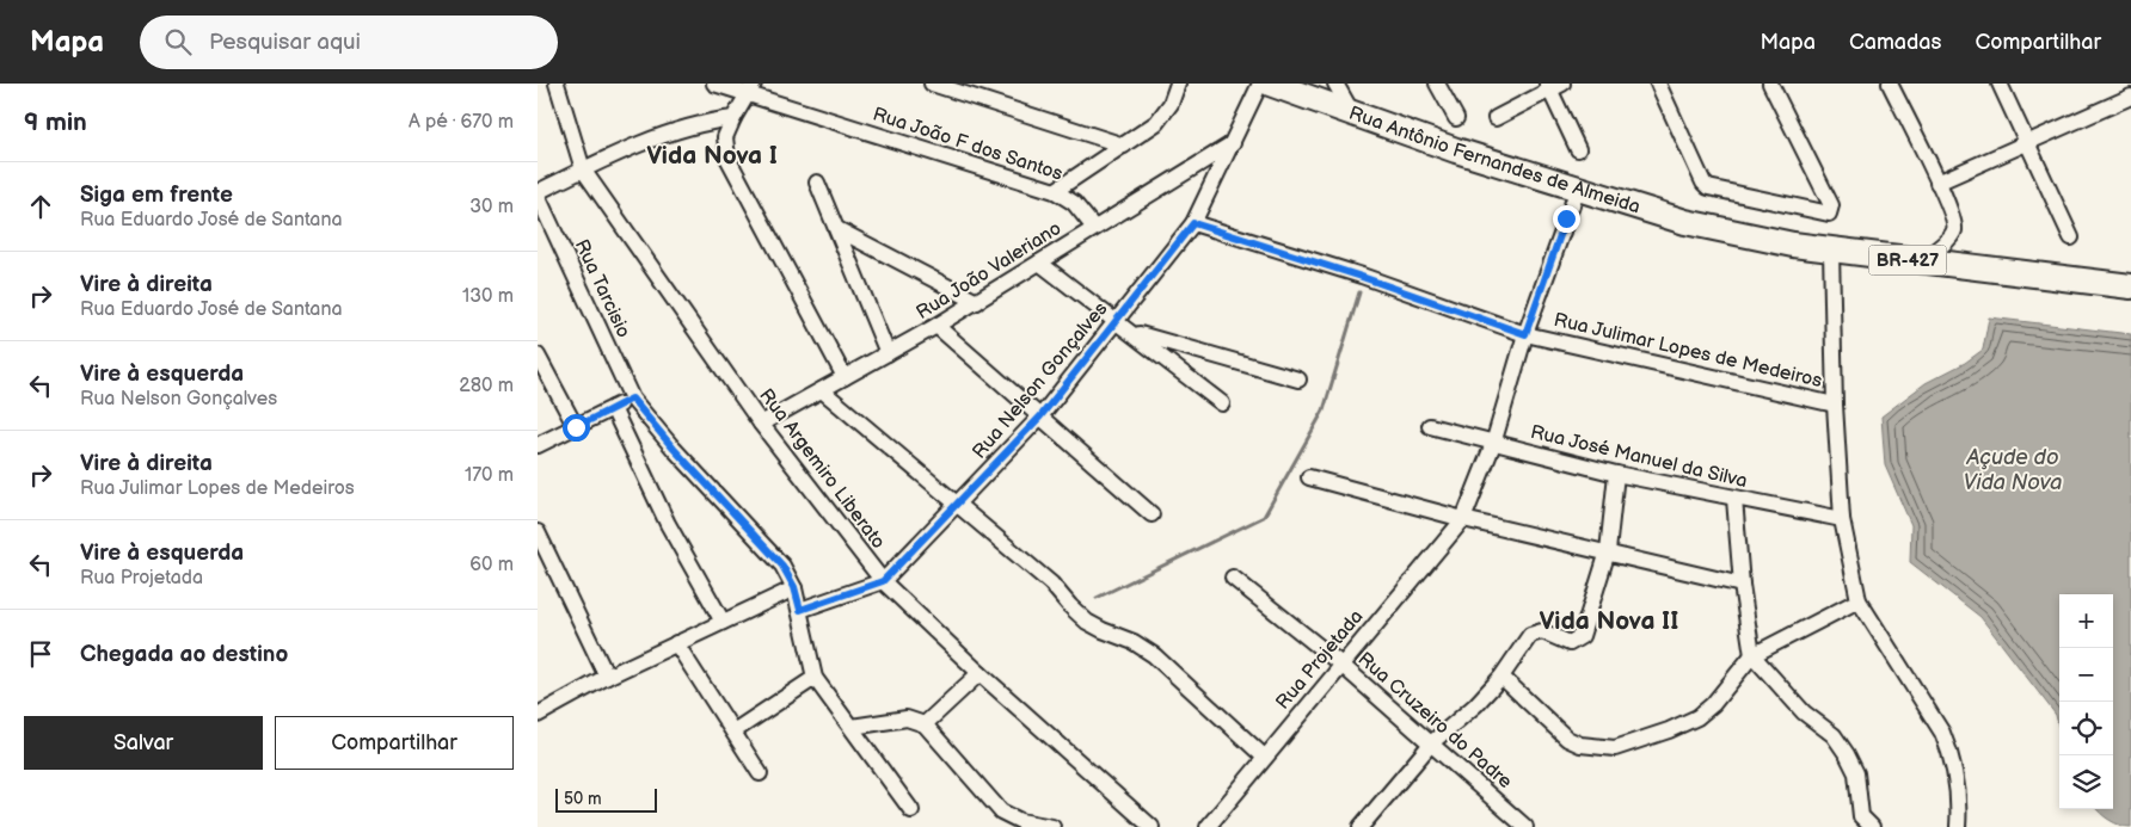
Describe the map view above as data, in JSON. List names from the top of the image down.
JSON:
{
  "streets": {
    "highway": ["Rua Antônio Fernandes de Almeida", "BR-427"],
    "street": [
      "Rua João F dos Santos",
      "Rua João Valeriano",
      "Rua Tarcisio",
      "Rua Julimar Lopes de Medeiros",
      "Rua Nelson Gonçalves",
      "Rua José Manuel da Silva",
      "Rua Argemiro Liberato",
      "Rua Projetada",
      "Rua Cruzeiro do Padre"
    ]
  },
  "crossings": [
    ["Rua João F dos Santos", "Rua João Valeriano"],
    ["Rua Antônio Fernandes de Almeida", "BR-427"],
    ["Rua Antônio Fernandes de Almeida", "Rua Projetada"],
    ["Rua João Valeriano", "Rua Nelson Gonçalves"],
    ["Rua João Valeriano", "Rua Argemiro Liberato"],
    ["Rua Tarcisio", "Rua Nelson Gonçalves"],
    ["Rua Julimar Lopes de Medeiros", "Rua Nelson Gonçalves"],
    ["Rua Julimar Lopes de Medeiros", "Rua Projetada"],
    ["Rua Nelson Gonçalves", "Rua Argemiro Liberato"],
    ["Rua José Manuel da Silva", "Rua Projetada"],
    ["Rua Projetada", "Rua Cruzeiro do Padre"]
  ],
  "districts": ["Vida Nova I", "Vida Nova II"],
  "water": ["Açude do Vida Nova"],
  "scale_bar": "50 m",
  "page": {
    "header": "Mapa",
    "search": "Pesquisar aqui",
    "nav": ["Mapa", "Camadas", "Compartilhar"],
    "heading": ["9 min", "A pé · 670 m"],
    "list": [
      ["Siga em frente", "Rua Eduardo José de Santana", "30 m"],
      ["Vire à direita", "Rua Eduardo José de Santana", "130 m"],
      ["Vire à esquerda", "Rua Nelson Gonçalves", "280 m"],
      ["Vire à direita", "Rua Julimar Lopes de Medeiros", "170 m"],
      ["Vire à esquerda", "Rua Projetada", "60 m"],
      "Chegada ao destino"
    ],
    "map_buttons": ["+", "−"],
    "buttons": ["Salvar", "Compartilhar"],
    "scale": "50 m"
  }
}
